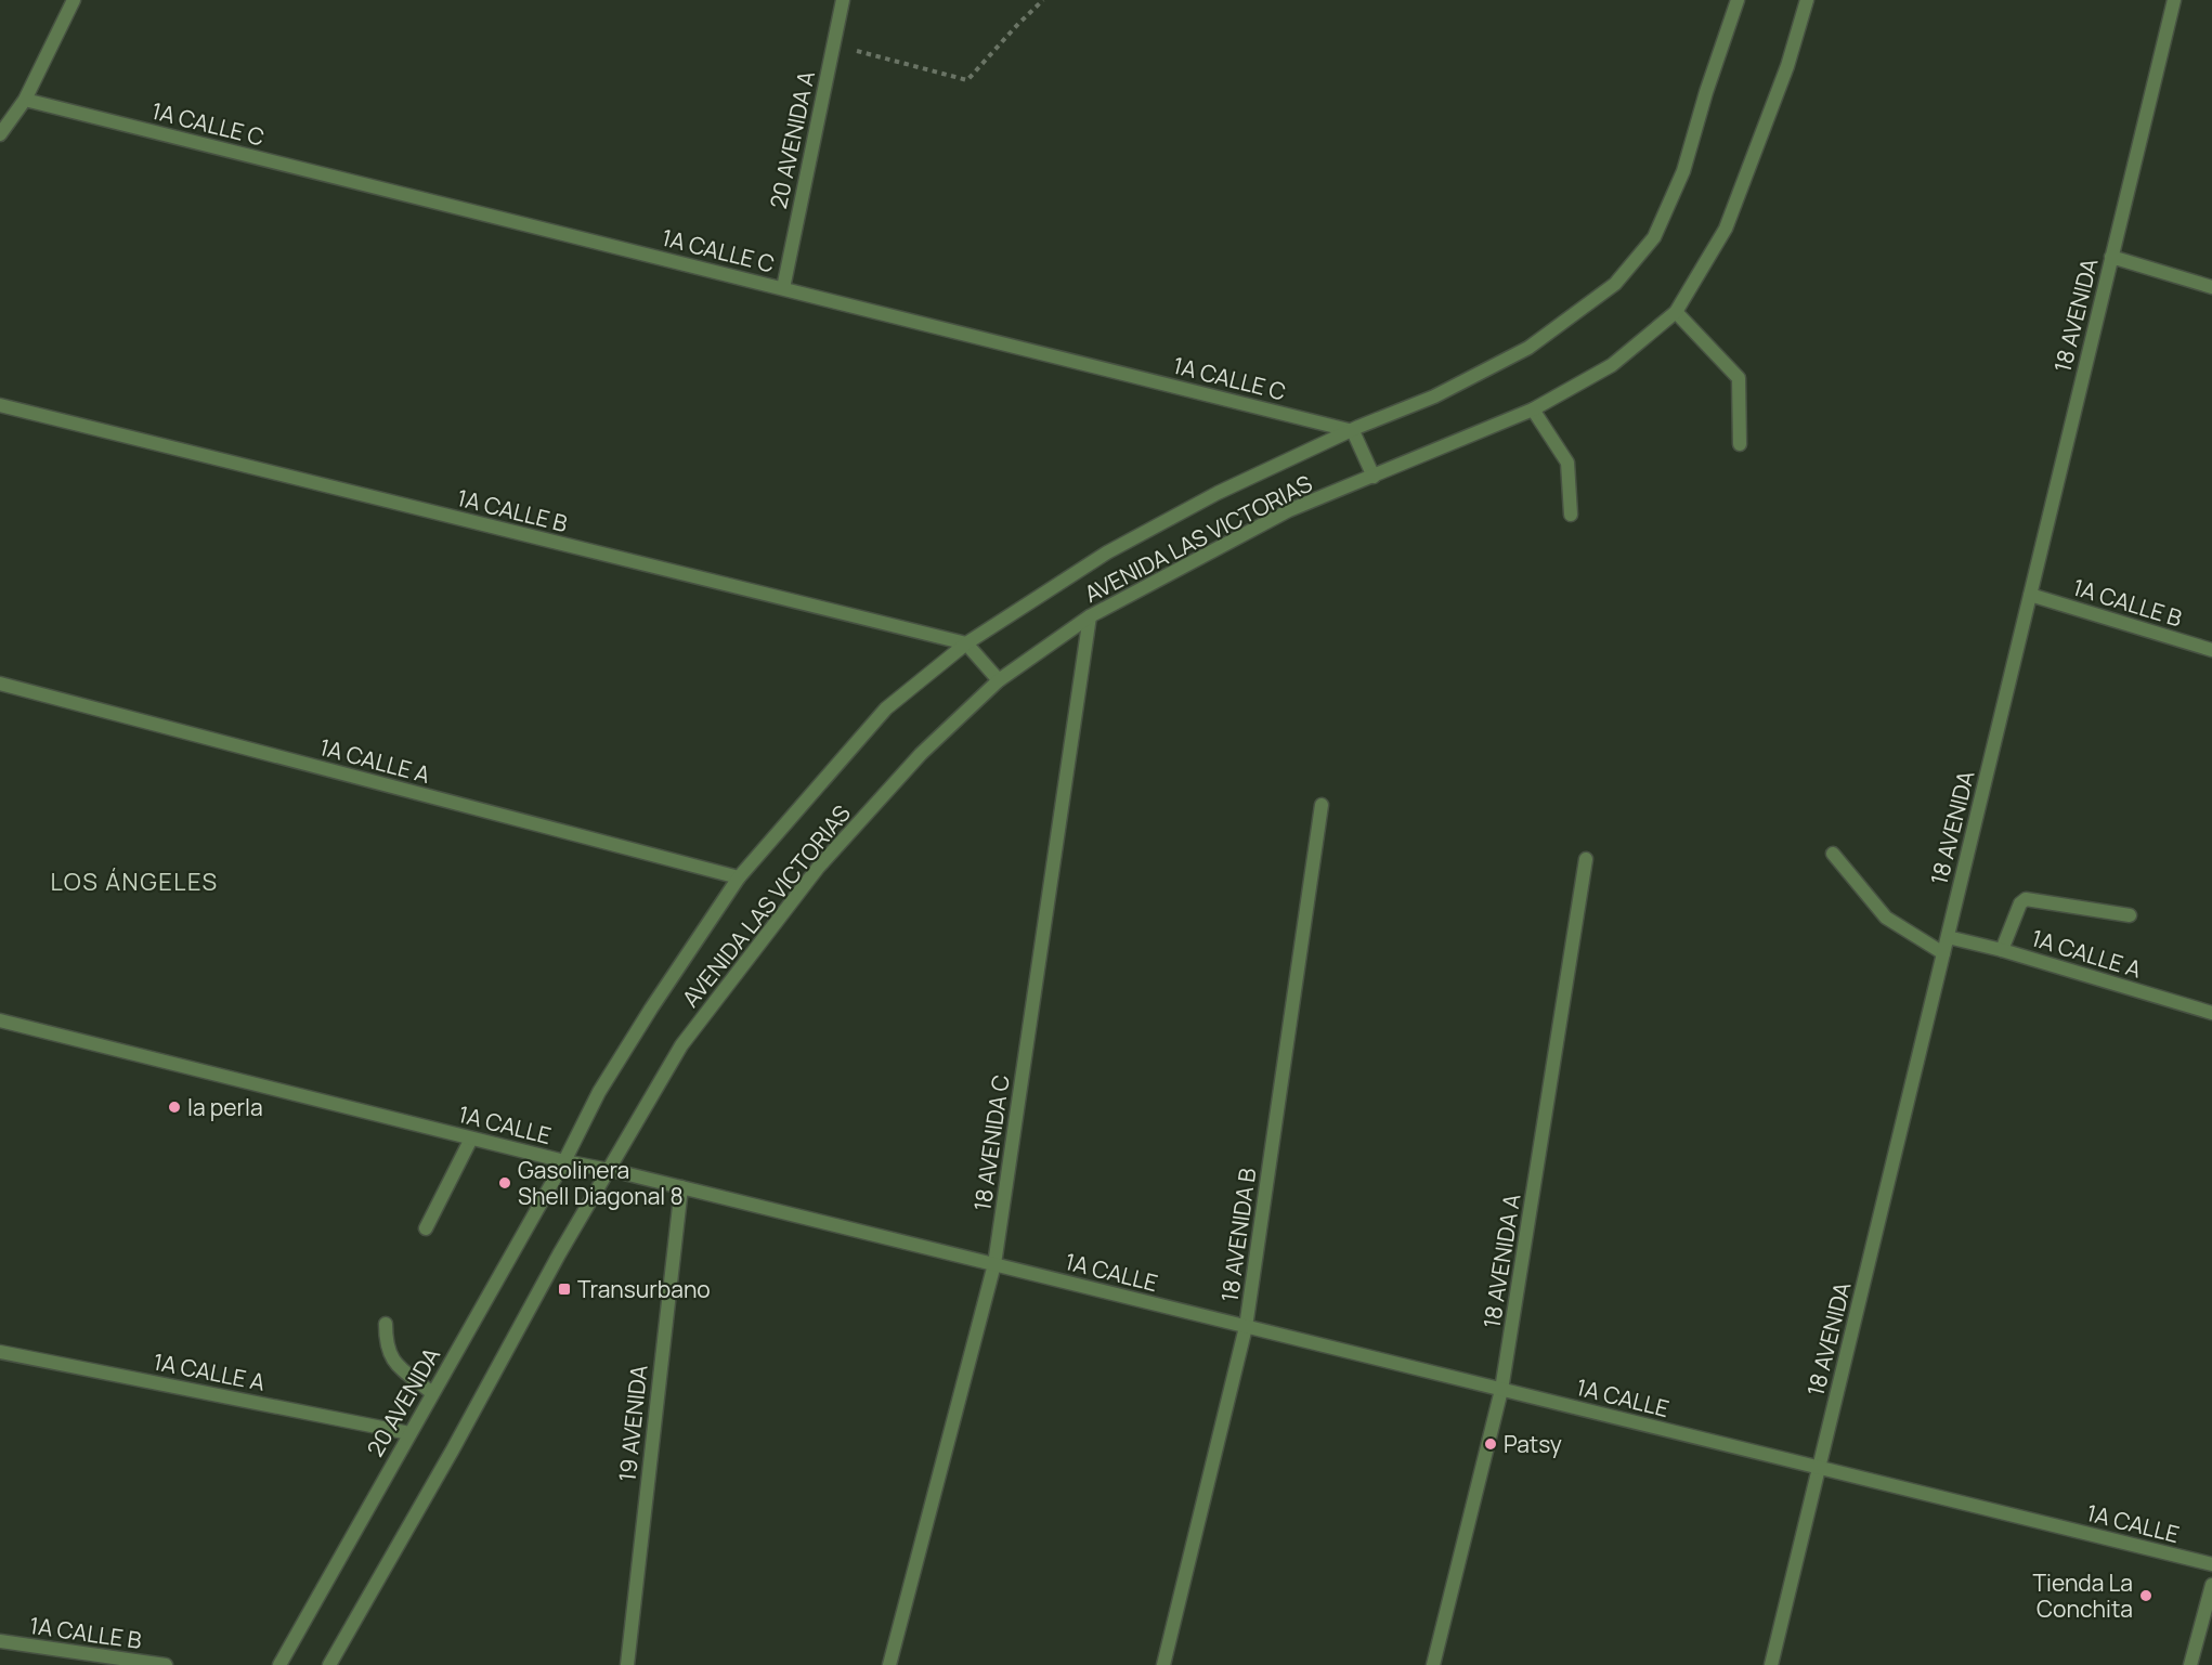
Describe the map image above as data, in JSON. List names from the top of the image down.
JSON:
{
  "streets": {
    "street": [
      "1A CALLE C",
      "20 AVENIDA A",
      "18 AVENIDA",
      "1A CALLE B",
      "AVENIDA LAS VICTORIAS",
      "1A CALLE A",
      "1A CALLE",
      "18 AVENIDA C",
      "18 AVENIDA B",
      "18 AVENIDA A",
      "20 AVENIDA",
      "19 AVENIDA"
    ]
  },
  "crossings": [
    ["1A CALLE C", "20 AVENIDA A"],
    ["1A CALLE C", "AVENIDA LAS VICTORIAS"],
    ["18 AVENIDA", "1A CALLE B"],
    ["18 AVENIDA", "1A CALLE A"],
    ["18 AVENIDA", "1A CALLE"],
    ["1A CALLE B", "AVENIDA LAS VICTORIAS"],
    ["AVENIDA LAS VICTORIAS", "1A CALLE A"],
    ["AVENIDA LAS VICTORIAS", "1A CALLE"],
    ["AVENIDA LAS VICTORIAS", "18 AVENIDA C"],
    ["AVENIDA LAS VICTORIAS", "20 AVENIDA"],
    ["1A CALLE A", "20 AVENIDA"],
    ["1A CALLE", "18 AVENIDA C"],
    ["1A CALLE", "18 AVENIDA B"],
    ["1A CALLE", "18 AVENIDA A"],
    ["1A CALLE", "20 AVENIDA"],
    ["1A CALLE", "19 AVENIDA"]
  ],
  "districts": ["LOS ÁNGELES"],
  "places": {
    "other": [
      "la perla",
      "Gasolinera Shell Diagonal 8",
      "Patsy",
      "Tienda La Conchita"
    ],
    "transit": ["Transurbano"]
  }
}
